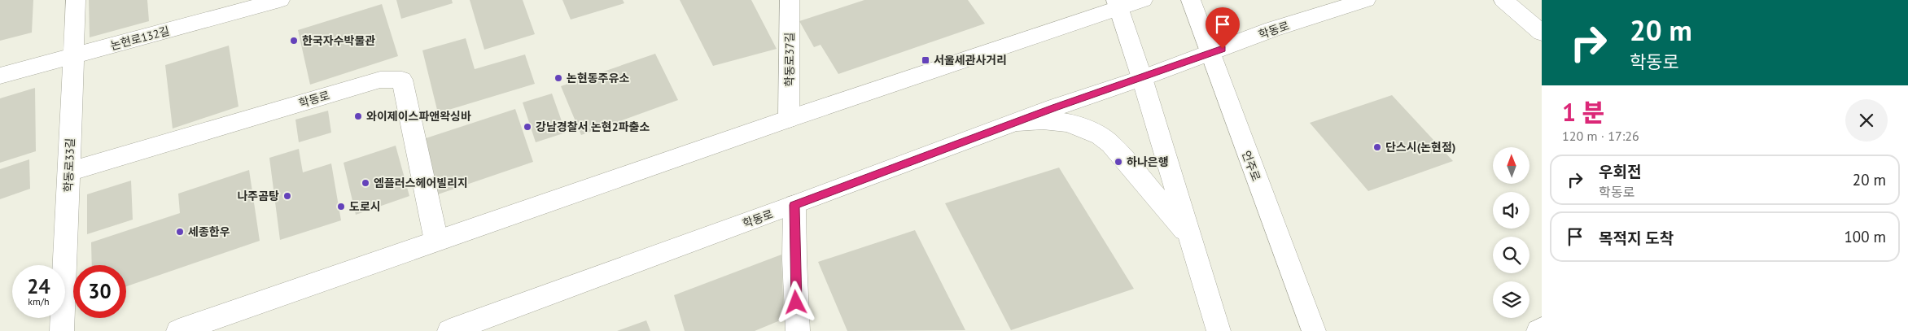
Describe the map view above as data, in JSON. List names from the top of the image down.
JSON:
{
  "streets": {
    "main road": [
      "학동로",
      "논현로132길",
      "학동로37길",
      "학동로33길",
      "언주로"
    ]
  },
  "crossings": [
    ["학동로", "학동로33길"],
    ["학동로", "언주로"],
    ["논현로132길", "학동로33길"]
  ],
  "places": {
    "other": [
      "한국자수박물관",
      "논현동주유소",
      "와이제이스파앤왁싱바",
      "강남경찰서 논현2파출소",
      "단스시(논현점)",
      "하나은행",
      "엠플러스헤어빌리지",
      "나주곰탕",
      "도로시",
      "세종한우"
    ],
    "transit": ["서울세관사거리"]
  },
  "north": "top",
  "page": {
    "turn": ["20 m", "학동로"],
    "heading": ["1 분", "120 m · 17:26"],
    "list": [
      {
        "name": "우회전",
        "note": "학동로",
        "value": "20 m"
      },
      {
        "name": "목적지 도착",
        "value": "100 m"
      }
    ],
    "speed": "24 km/h",
    "limit": "30"
  }
}
